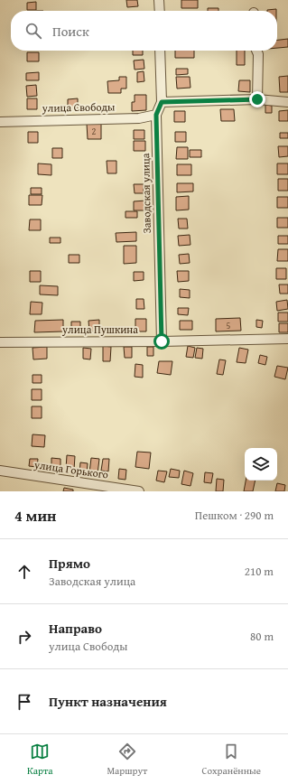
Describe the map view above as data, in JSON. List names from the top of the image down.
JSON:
{
  "streets": {
    "street": [
      "улица Свободы",
      "Заводская улица",
      "улица Пушкина",
      "улица Горького"
    ]
  },
  "crossings": [
    ["улица Свободы", "Заводская улица"],
    ["Заводская улица", "улица Пушкина"]
  ],
  "house_numbers": ["2", "5"],
  "page": {
    "search": "Поиск",
    "heading": ["4 мин", "Пешком · 290 m"],
    "list": [
      ["Прямо", "Заводская улица", "210 m"],
      ["Направо", "улица Свободы", "80 m"],
      "Пункт назначения"
    ],
    "nav": ["Карта", "Маршрут", "Сохранённые"]
  }
}
